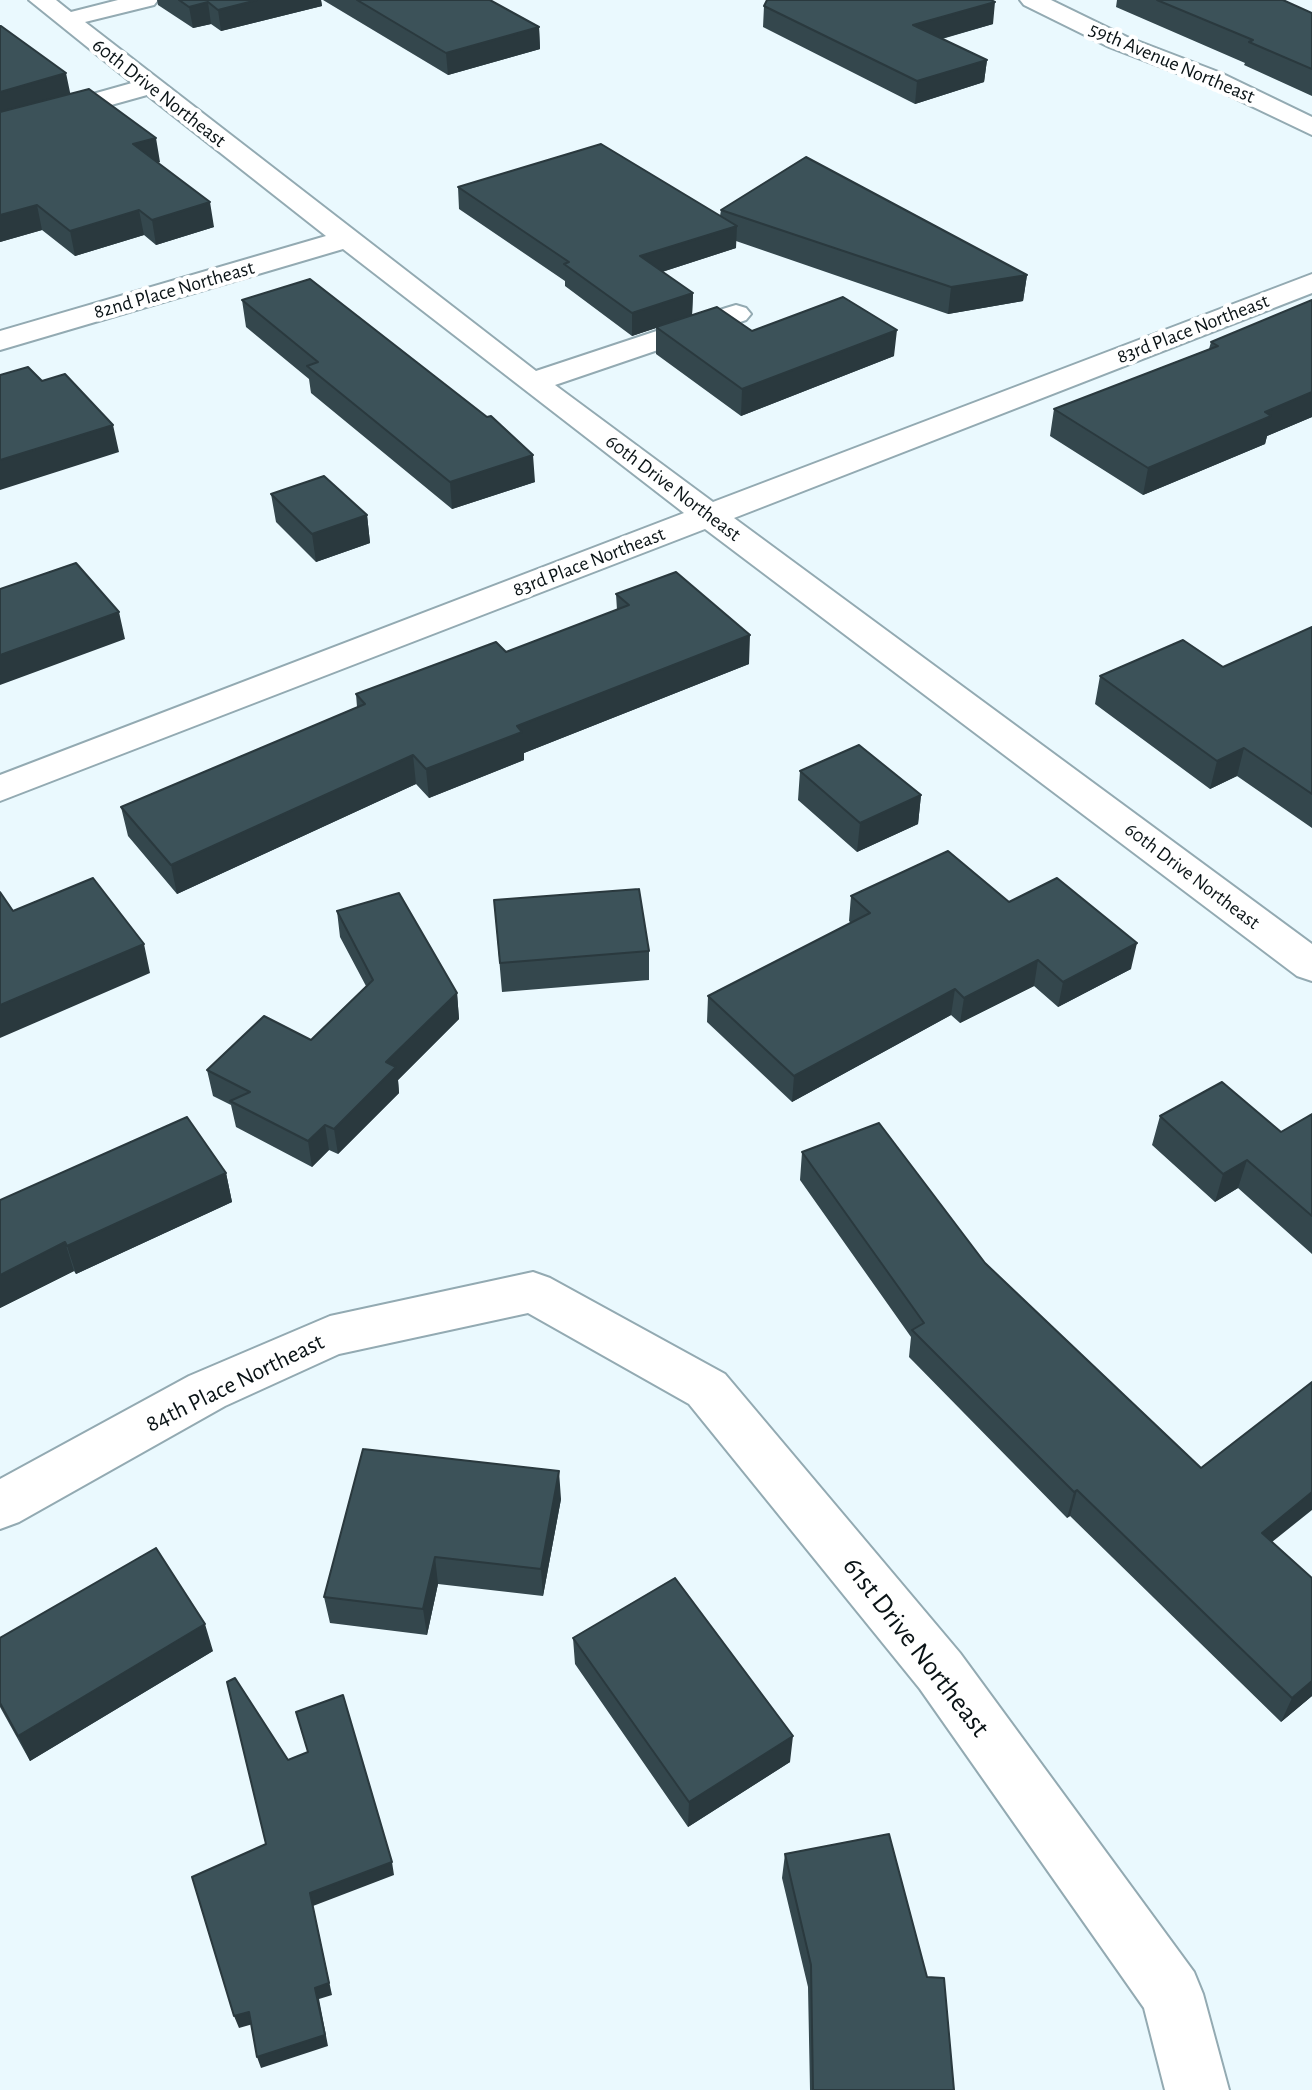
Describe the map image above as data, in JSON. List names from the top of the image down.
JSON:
{
  "streets": {
    "street": [
      "59th Avenue Northeast",
      "60th Drive Northeast",
      "82nd Place Northeast",
      "83rd Place Northeast",
      "84th Place Northeast",
      "61st Drive Northeast"
    ]
  },
  "crossings": [
    ["60th Drive Northeast", "82nd Place Northeast"],
    ["60th Drive Northeast", "83rd Place Northeast"],
    ["84th Place Northeast", "61st Drive Northeast"]
  ]
}
